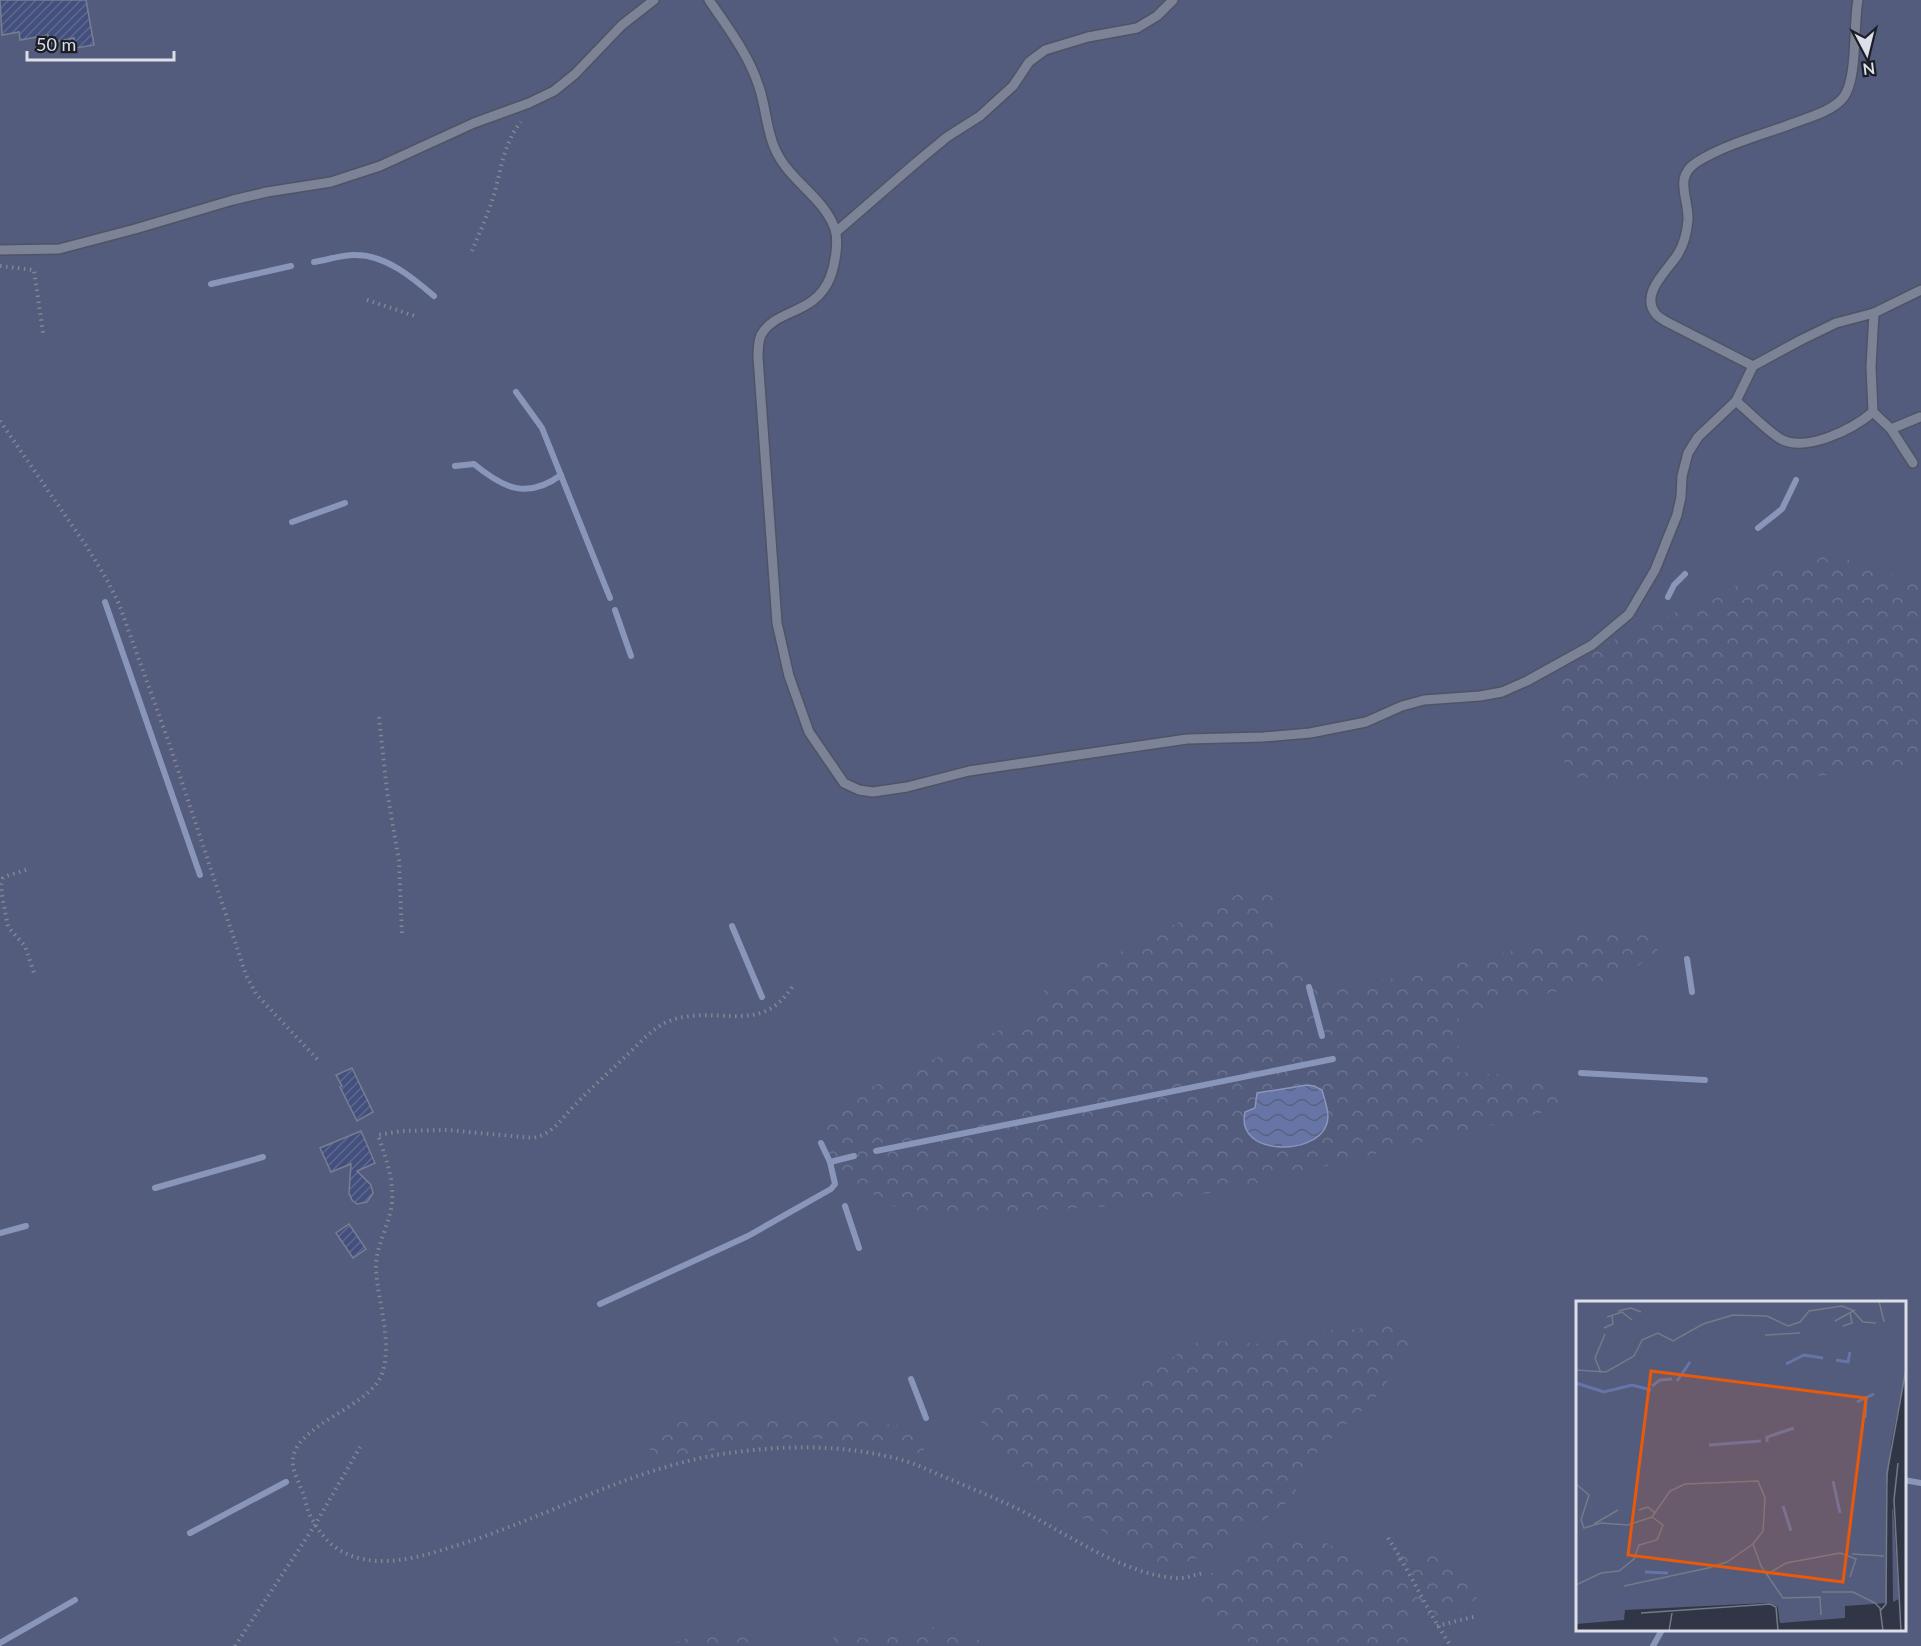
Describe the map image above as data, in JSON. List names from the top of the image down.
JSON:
{
  "scale_bar": "50 m",
  "north": "bottom"
}
